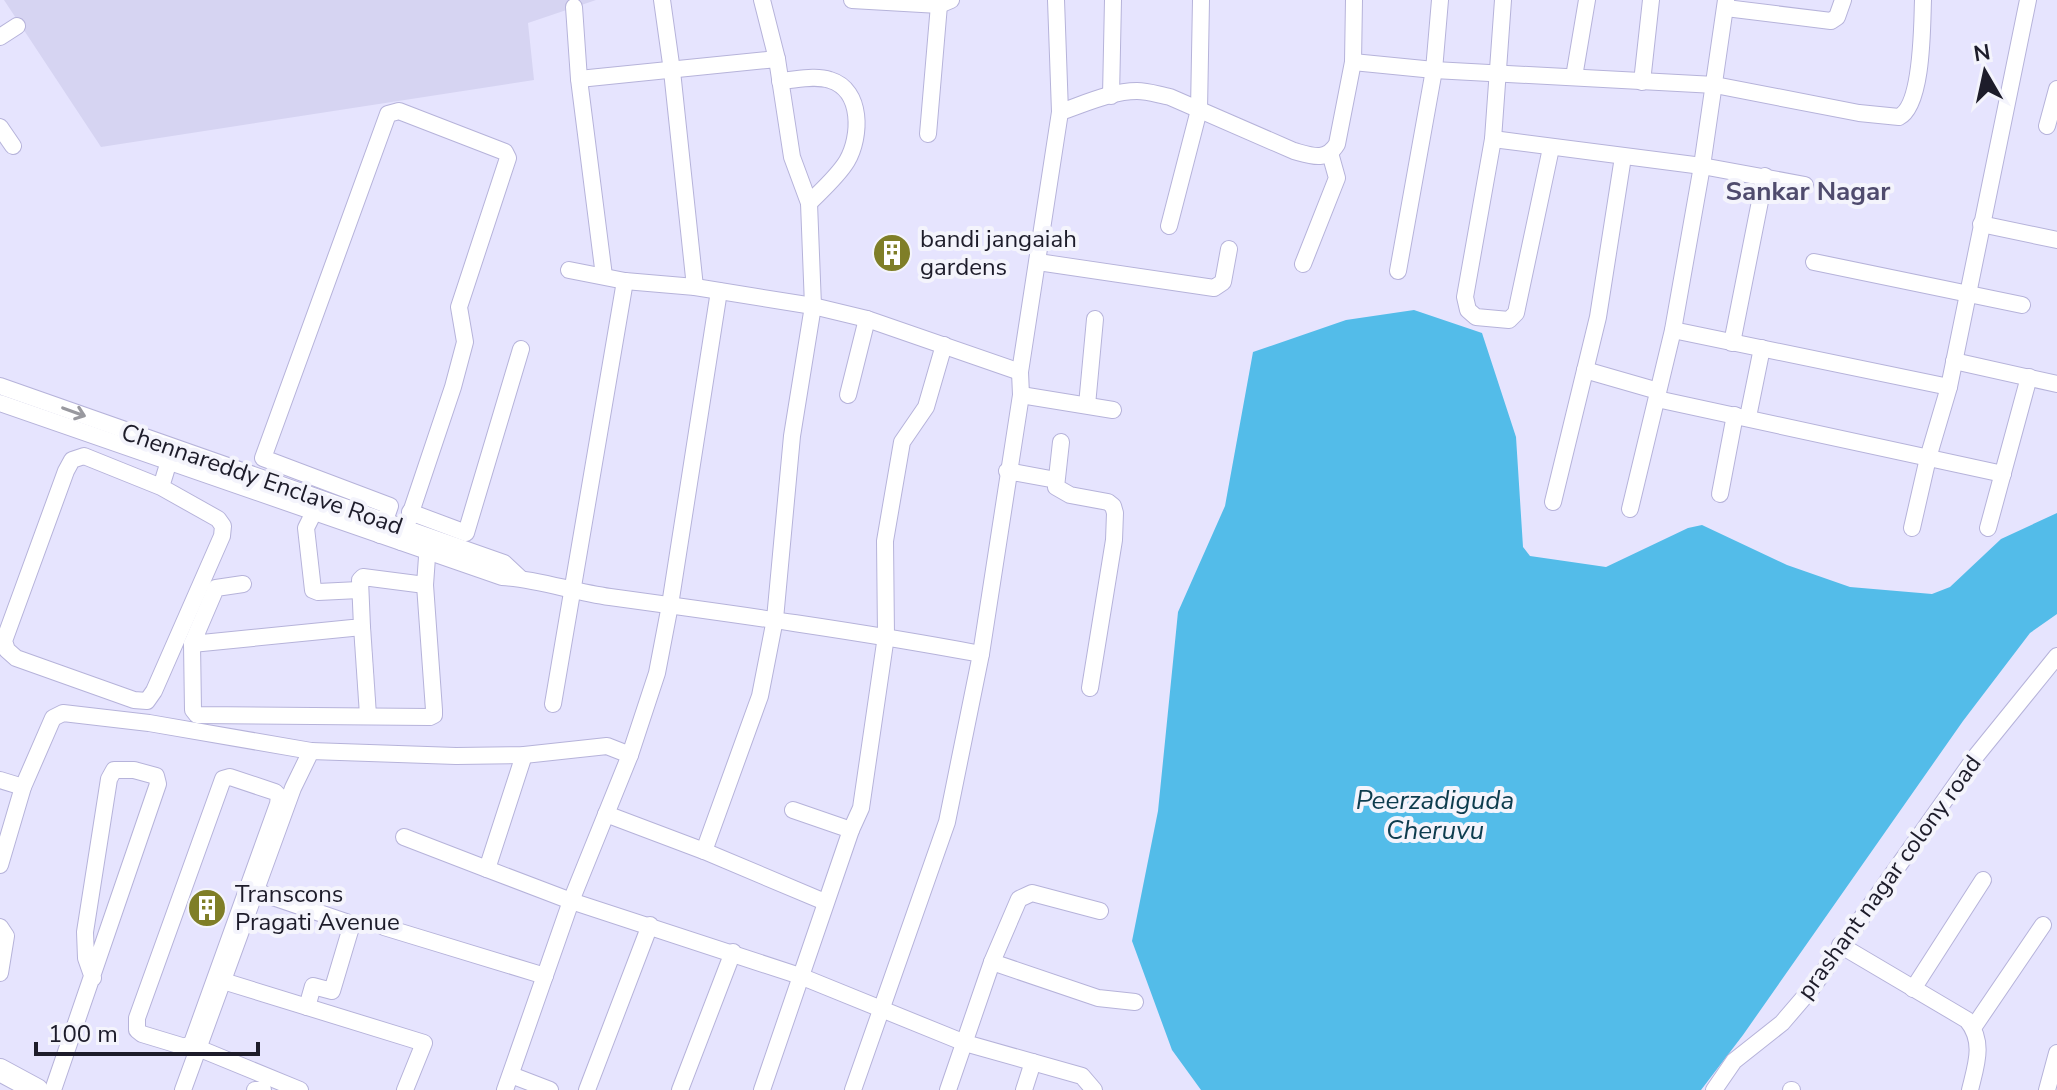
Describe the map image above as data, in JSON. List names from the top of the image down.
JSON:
{
  "streets": {
    "street": ["Chennareddy Enclave Road", "prashant nagar colony road"]
  },
  "districts": ["Sankar Nagar"],
  "water": ["Peerzadiguda Cheruvu"],
  "places": {
    "building": ["bandi jangaiah gardens", "Transcons Pragati Avenue"]
  },
  "scale_bar": "100 m",
  "north": "top"
}
